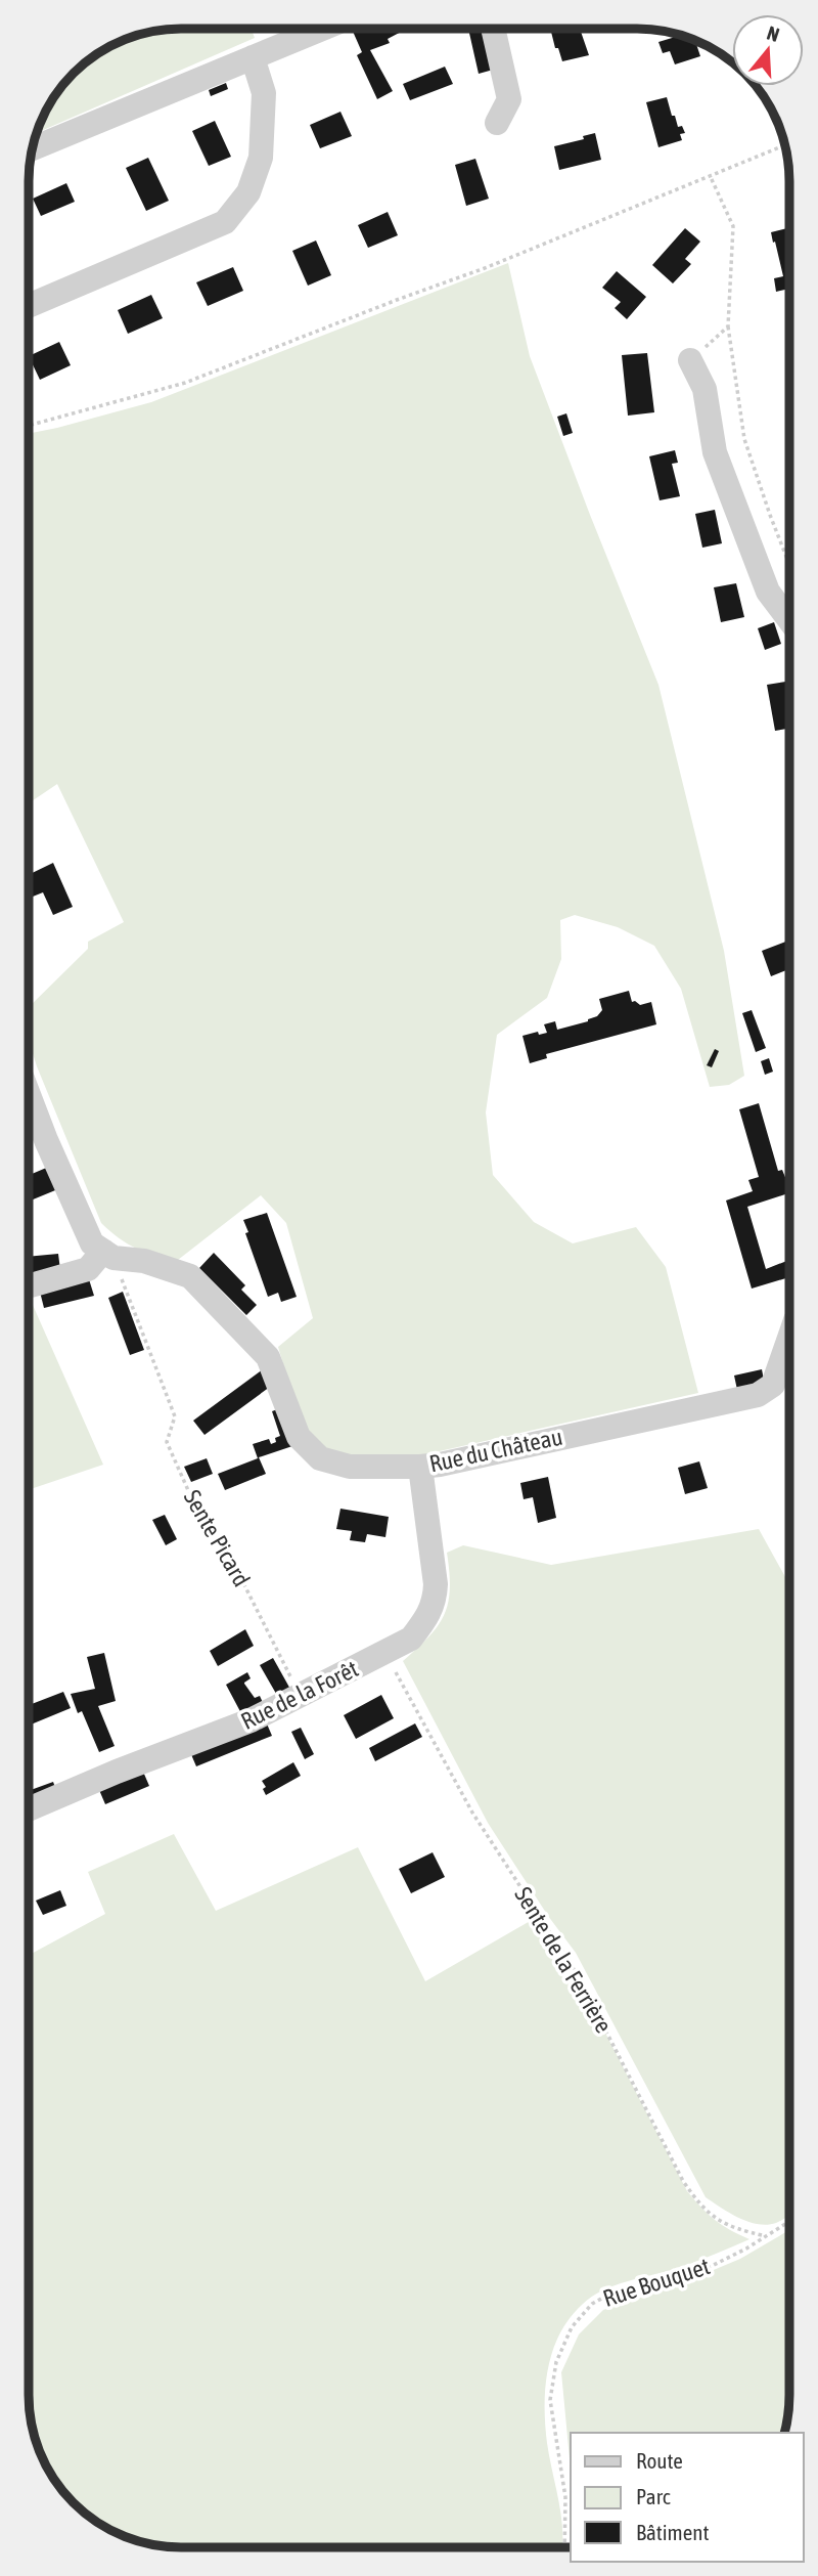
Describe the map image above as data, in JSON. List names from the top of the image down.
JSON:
{
  "streets": {
    "street": ["Rue du Château", "Rue de la Forêt"],
    "path": ["Sente Picard", "Sente de la Ferrière", "Rue Bouquet"]
  },
  "crossings": [
    ["Rue du Château", "Sente Picard"],
    ["Rue du Château", "Rue de la Forêt"],
    ["Sente Picard", "Rue de la Forêt"],
    ["Rue de la Forêt", "Sente de la Ferrière"],
    ["Sente de la Ferrière", "Rue Bouquet"]
  ],
  "legend": ["Route", "Parc", "Bâtiment"],
  "north": "top"
}
